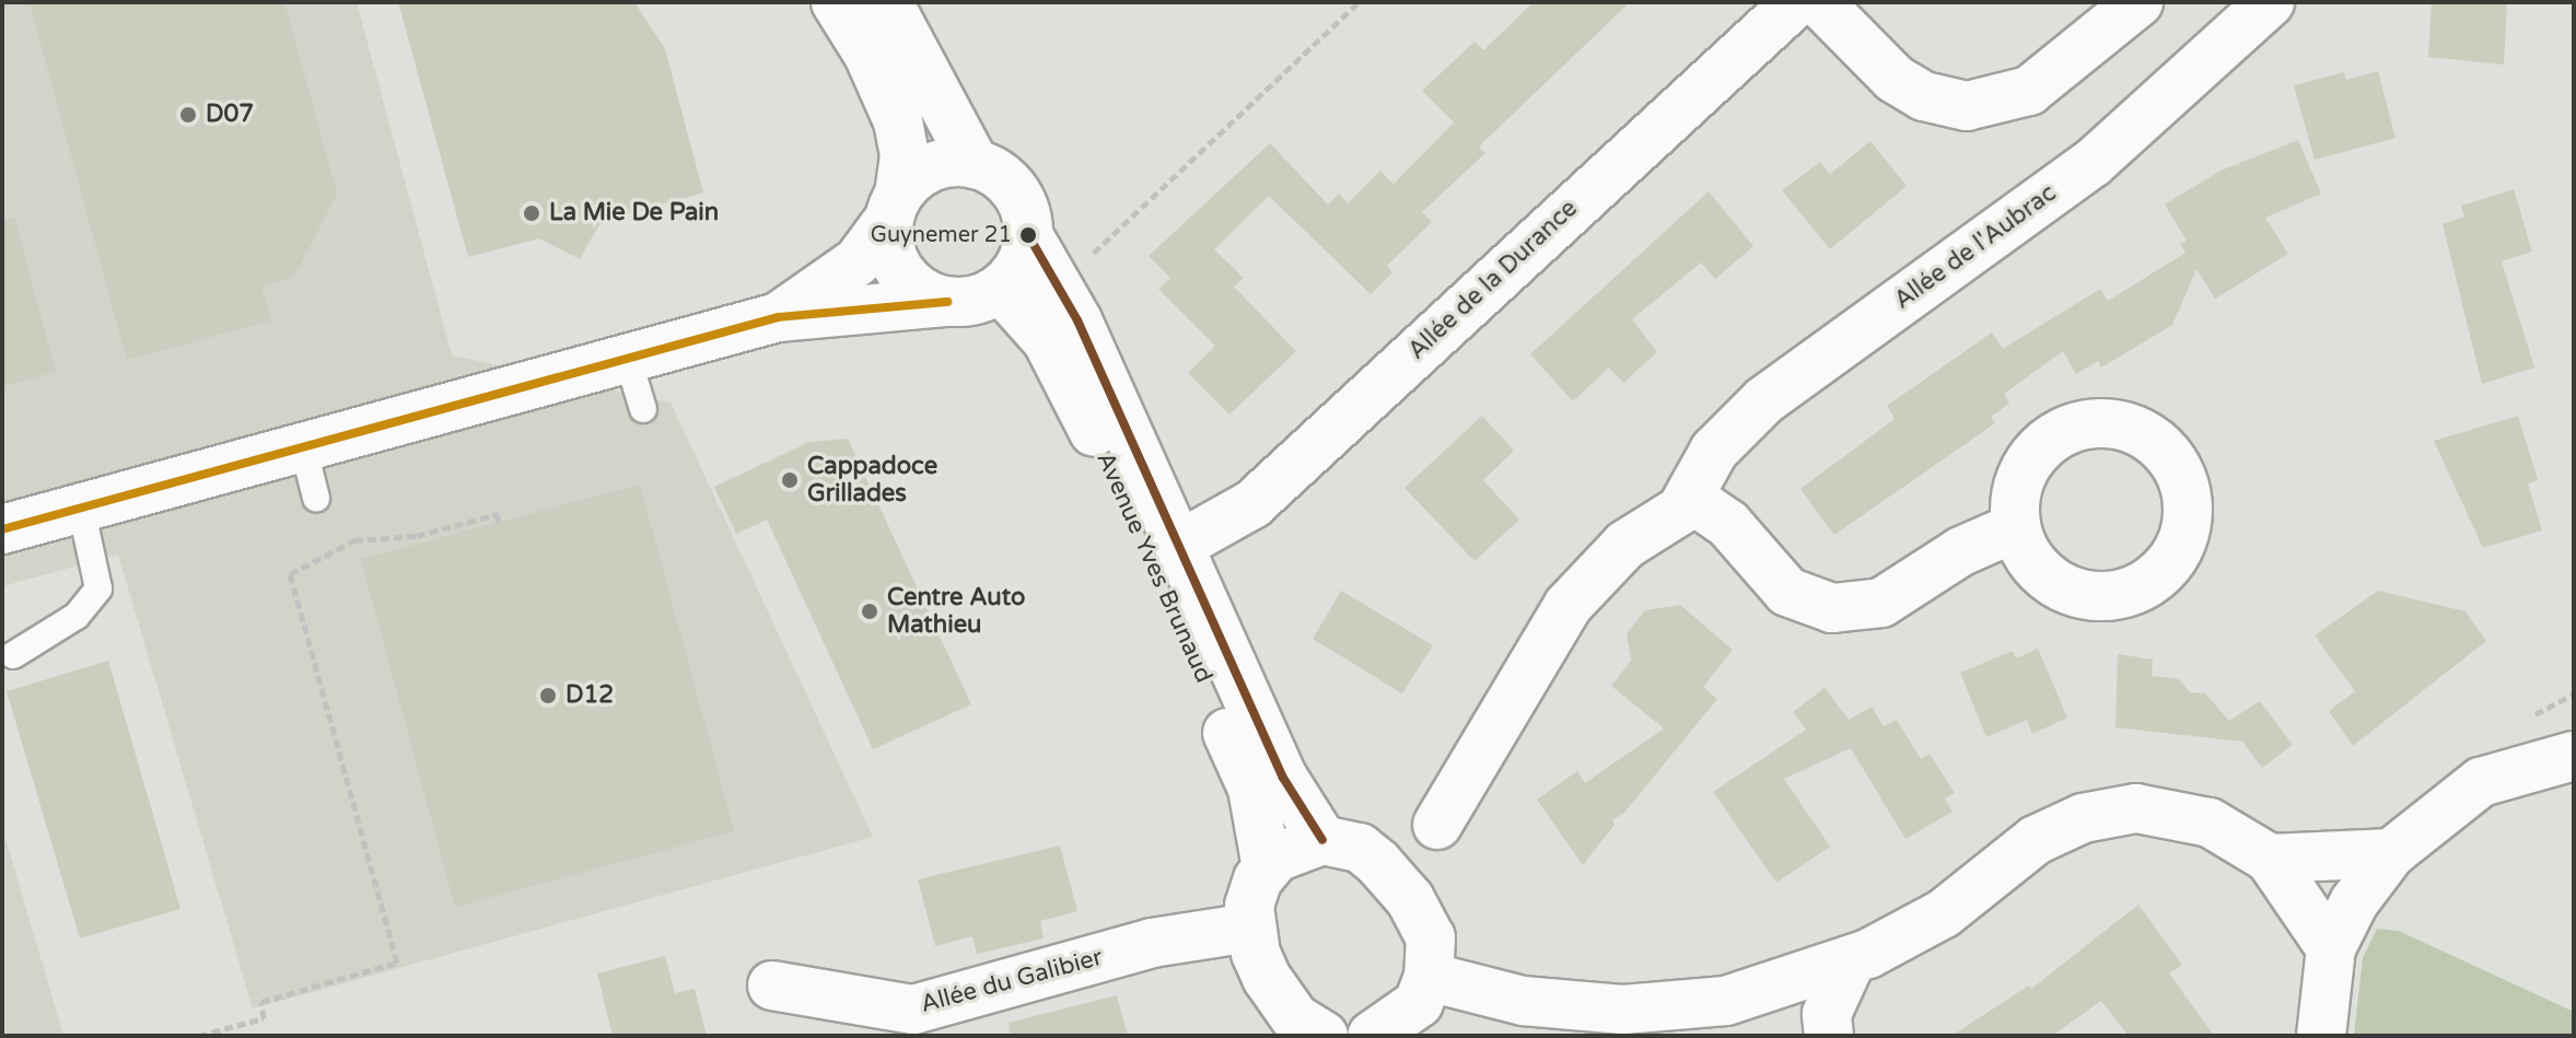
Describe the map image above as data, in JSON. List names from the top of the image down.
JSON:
{
  "streets": {
    "street": [
      "Allée de l'Aubrac",
      "Allée de la Durance",
      "Avenue Yves Brunaud",
      "Allée du Galibier"
    ]
  },
  "crossings": [
    ["Allée de la Durance", "Avenue Yves Brunaud"]
  ],
  "places": [
    "D07",
    "La Mie De Pain",
    "Guynemer 21",
    "Cappadoce Grillades",
    "Centre Auto Mathieu",
    "D12"
  ]
}
